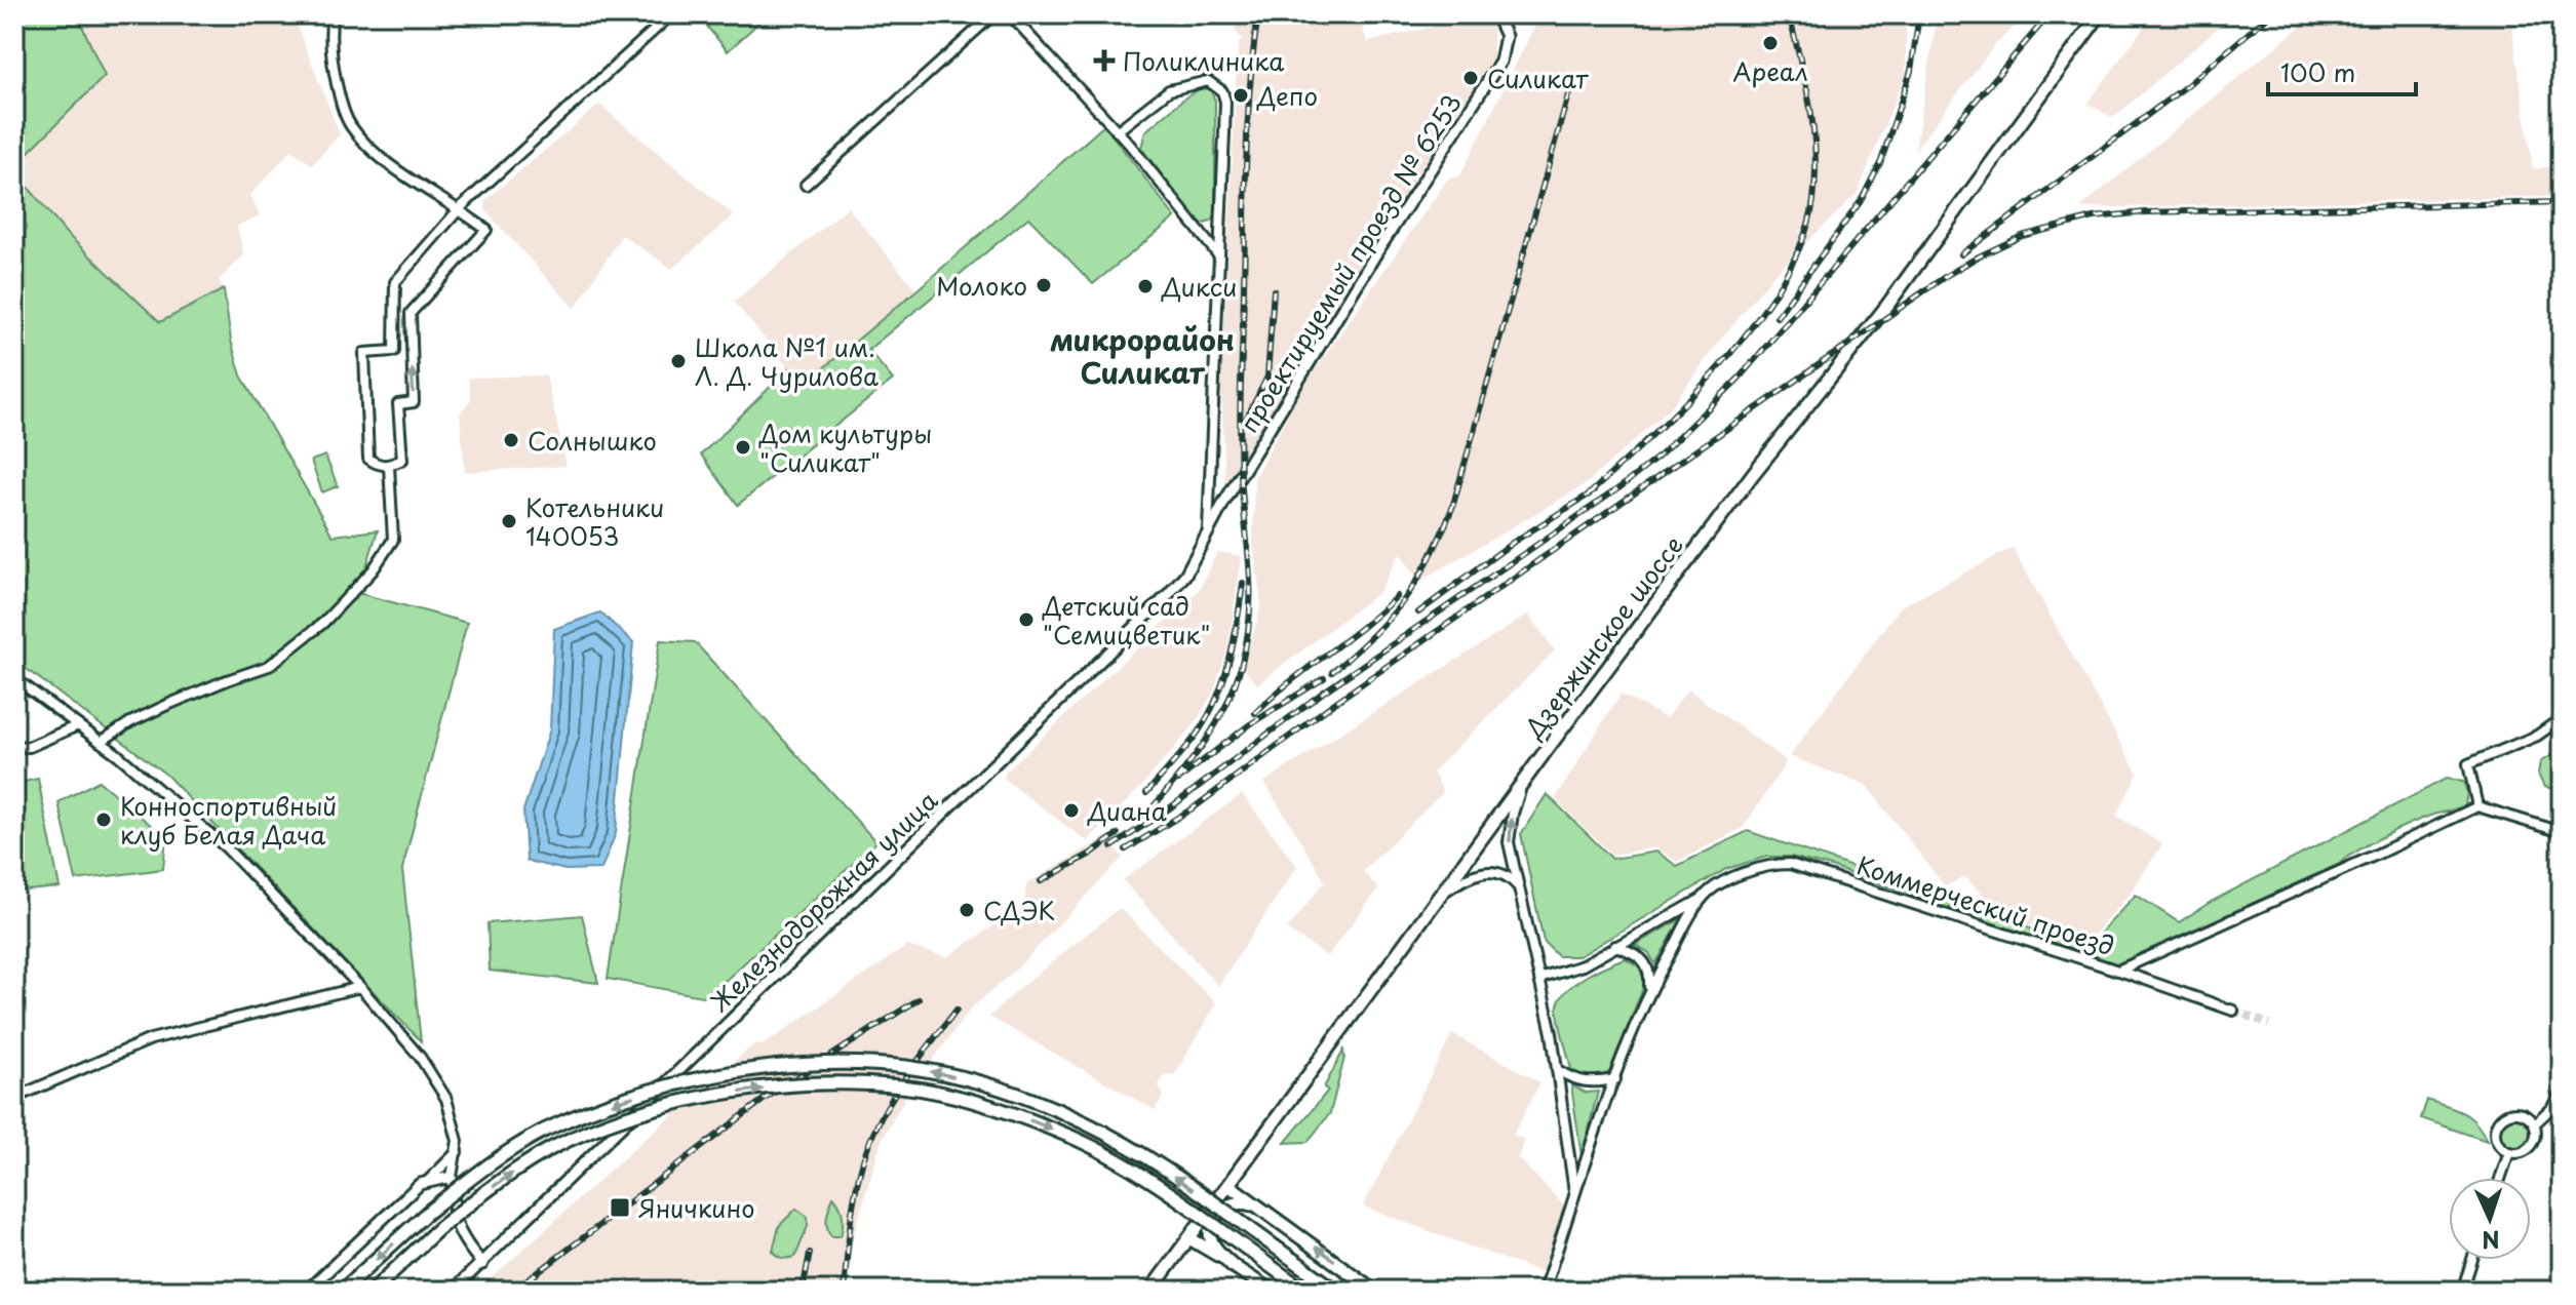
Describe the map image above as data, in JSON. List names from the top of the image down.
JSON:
{
  "streets": {
    "main road": ["Дзержинское шоссе"],
    "street": ["проектируемый проезд № 6253", "Железнодорожная улица", "Коммерческий проезд"]
  },
  "crossings": [
    ["проектируемый проезд № 6253", "Железнодорожная улица"]
  ],
  "districts": ["микрорайон Силикат"],
  "places": {
    "other": [
      "Ареал",
      "Силикат",
      "Депо",
      "Молоко",
      "Дикси",
      "Школа №1 им. Л. Д. Чурилова",
      "Солнышко",
      "Дом культуры \"Силикат\"",
      "Котельники 140053",
      "Детский сад \"Семицветик\"",
      "Диана",
      "Конноспортивный клуб Белая Дача",
      "СДЭК"
    ],
    "health": ["Поликлиника"],
    "transit": ["Яничкино"]
  },
  "scale_bar": "100 m",
  "north": "bottom"
}
